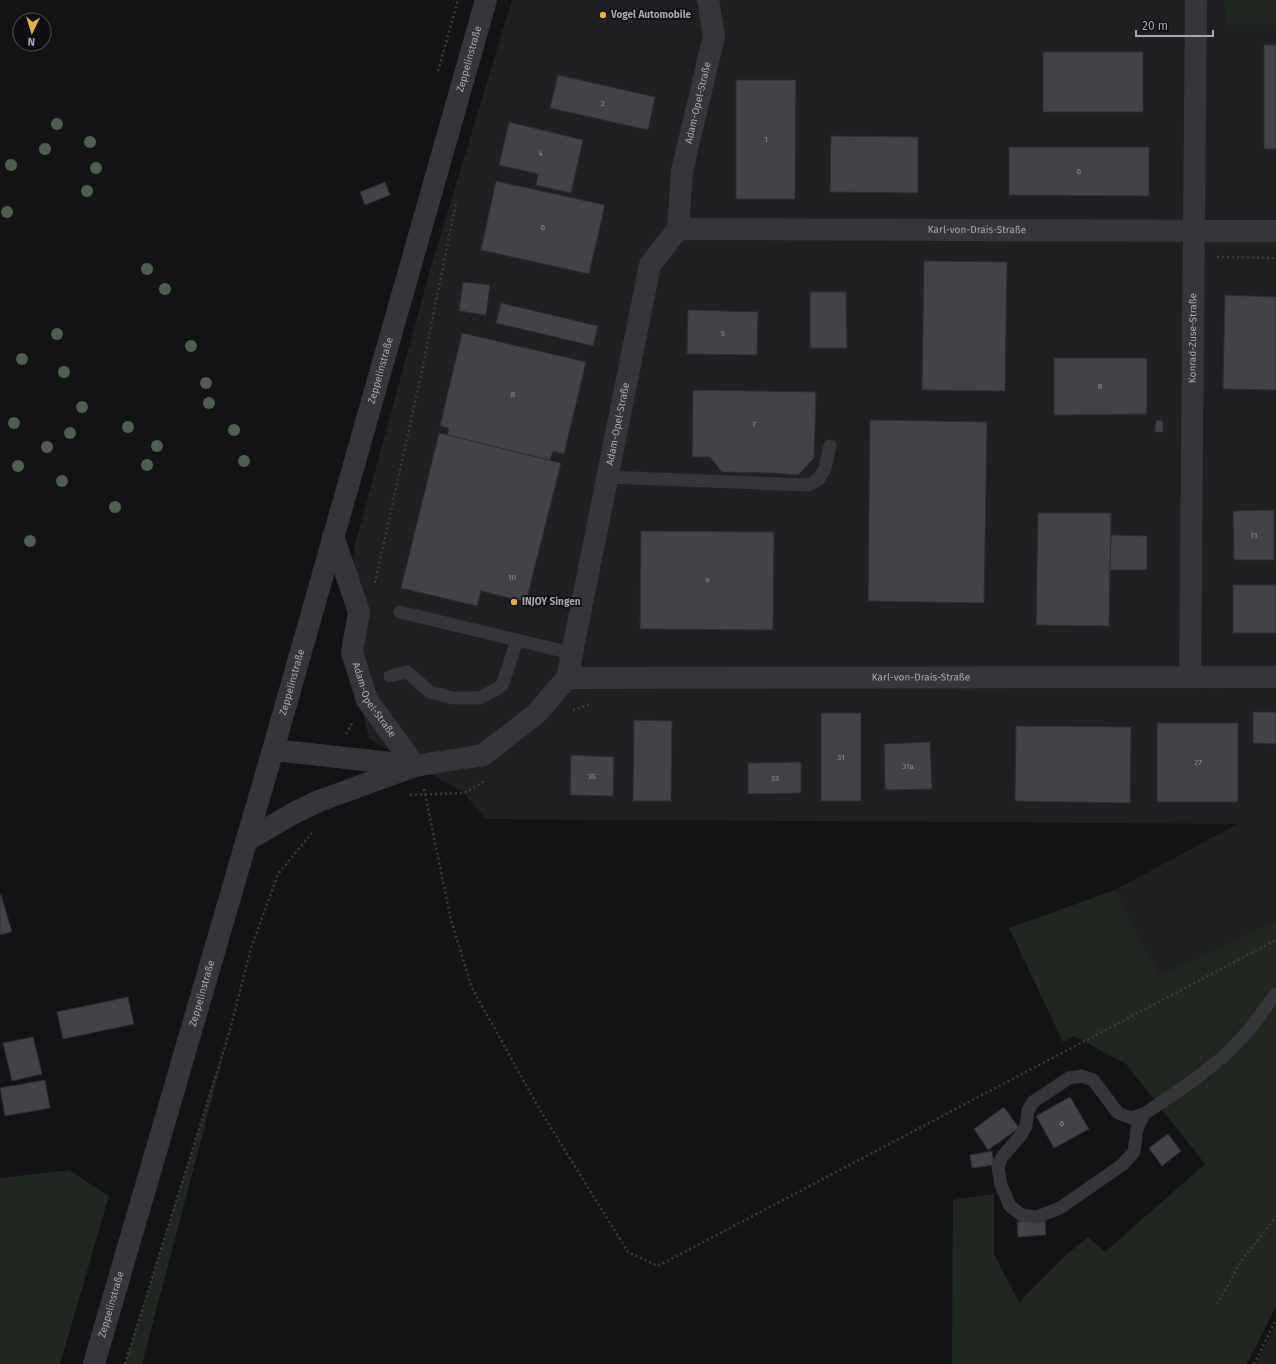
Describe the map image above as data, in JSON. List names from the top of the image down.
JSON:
{
  "streets": {
    "street": [
      "Zeppelinstraße",
      "Adam-Opel-Straße",
      "Karl-von-Drais-Straße",
      "Konrad-Zuse-Straße"
    ]
  },
  "crossings": [
    ["Zeppelinstraße", "Adam-Opel-Straße"],
    ["Adam-Opel-Straße", "Karl-von-Drais-Straße"],
    ["Karl-von-Drais-Straße", "Konrad-Zuse-Straße"]
  ],
  "places": ["Vogel Automobile", "INJOY Singen"],
  "house_numbers": [
    "2",
    "1",
    "4",
    "6",
    "6",
    "5",
    "8",
    "8",
    "7",
    "11",
    "10",
    "9",
    "31",
    "27",
    "31a",
    "35",
    "33",
    "6"
  ],
  "scale_bar": "20 m",
  "north": "bottom"
}
